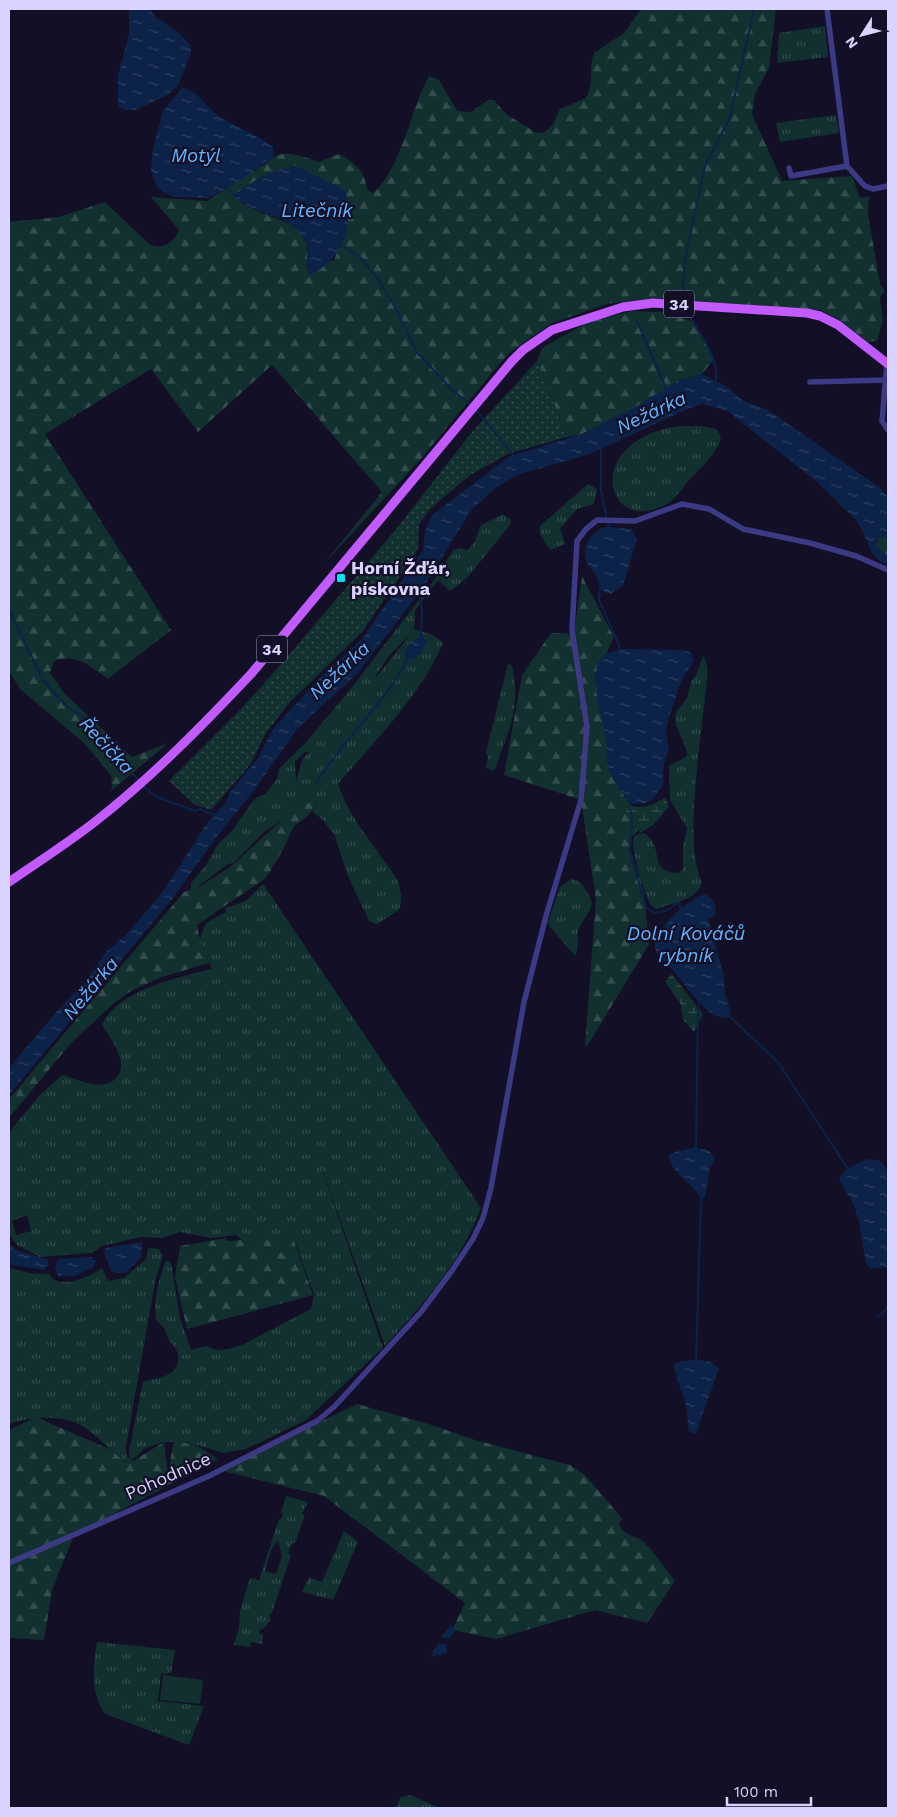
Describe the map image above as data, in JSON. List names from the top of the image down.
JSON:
{
  "streets": {
    "main road": ["34"],
    "street": ["Pohodnice"]
  },
  "water": [
    "Motýl",
    "Litečník",
    "Nežárka",
    "Řečička",
    "Dolní Kováčů rybník"
  ],
  "places": {
    "transit": ["Horní Žďár, pískovna"]
  },
  "scale_bar": "100 m",
  "north": "bottom left"
}
